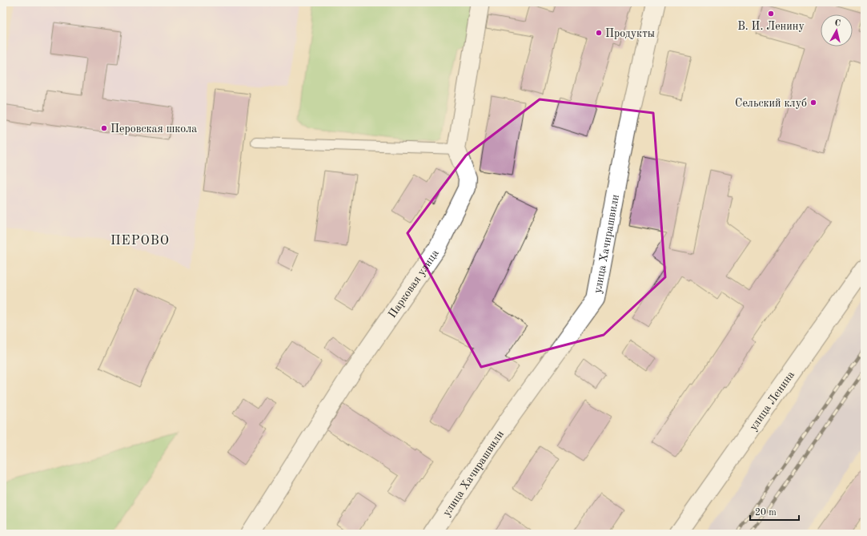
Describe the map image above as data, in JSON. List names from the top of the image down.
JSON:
{
  "streets": {
    "street": ["улица Хачирашвили", "Парковая улица", "улица Ленина"]
  },
  "districts": ["ПЕРОВО"],
  "places": [
    "В. И. Ленину",
    "Продукты",
    "Сельский клуб",
    "Перовская школа"
  ],
  "scale_bar": "20 m",
  "north": "top"
}
